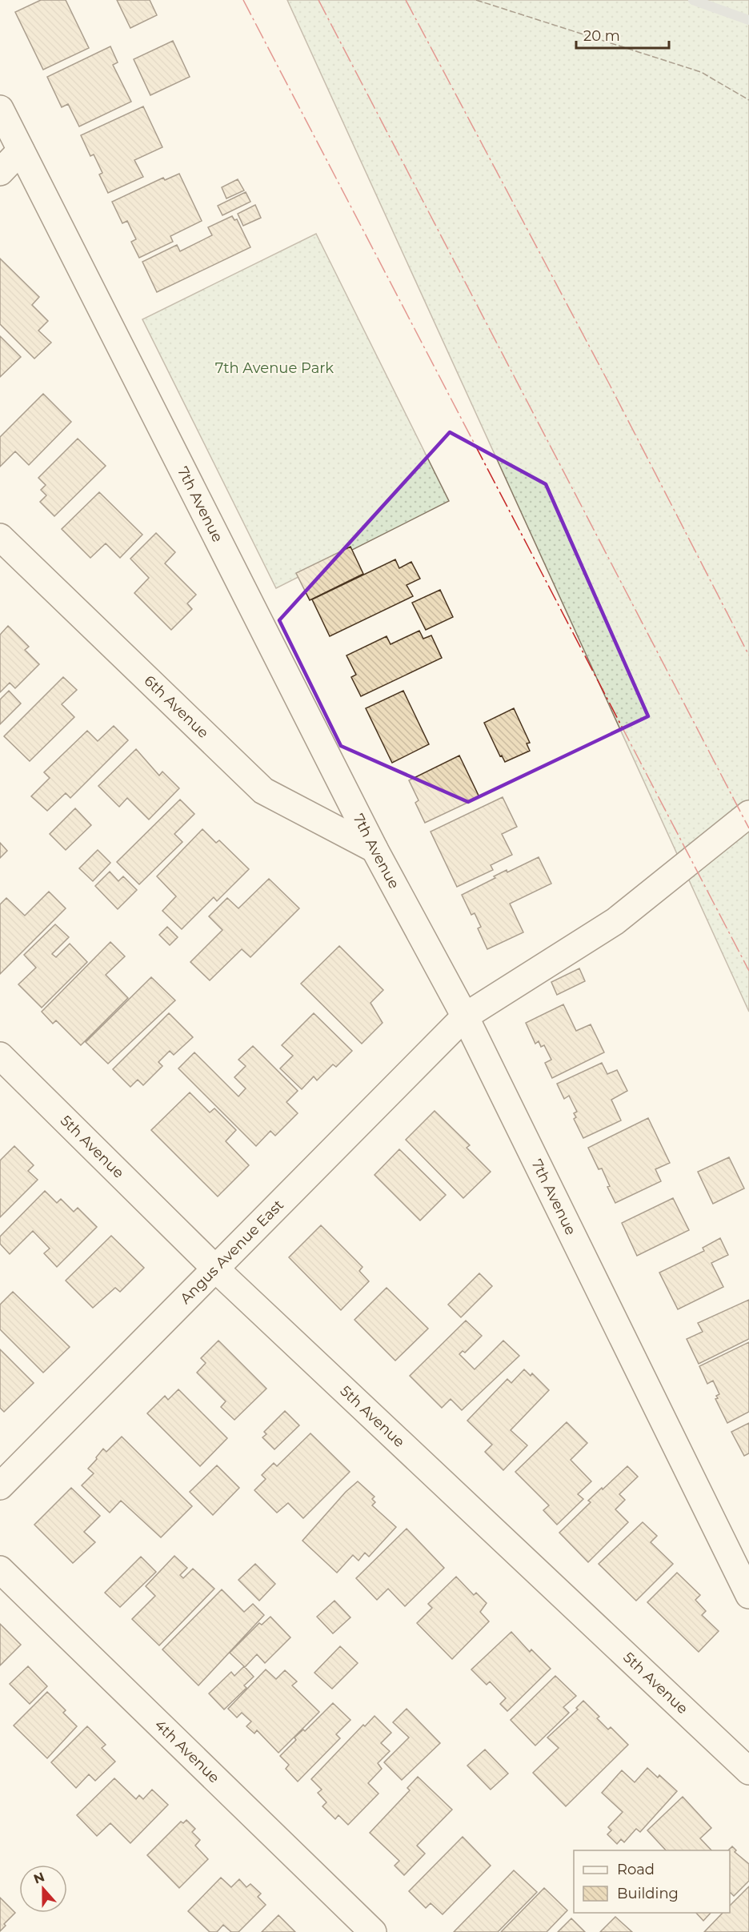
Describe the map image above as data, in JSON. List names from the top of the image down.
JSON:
{
  "streets": {
    "street": [
      "7th Avenue",
      "6th Avenue",
      "5th Avenue",
      "Angus Avenue East",
      "4th Avenue"
    ]
  },
  "crossings": [
    ["7th Avenue", "6th Avenue"],
    ["7th Avenue", "Angus Avenue East"],
    ["5th Avenue", "Angus Avenue East"]
  ],
  "parks": ["7th Avenue Park"],
  "legend": ["Road", "Building"],
  "scale_bar": "20 m",
  "north": "top"
}
